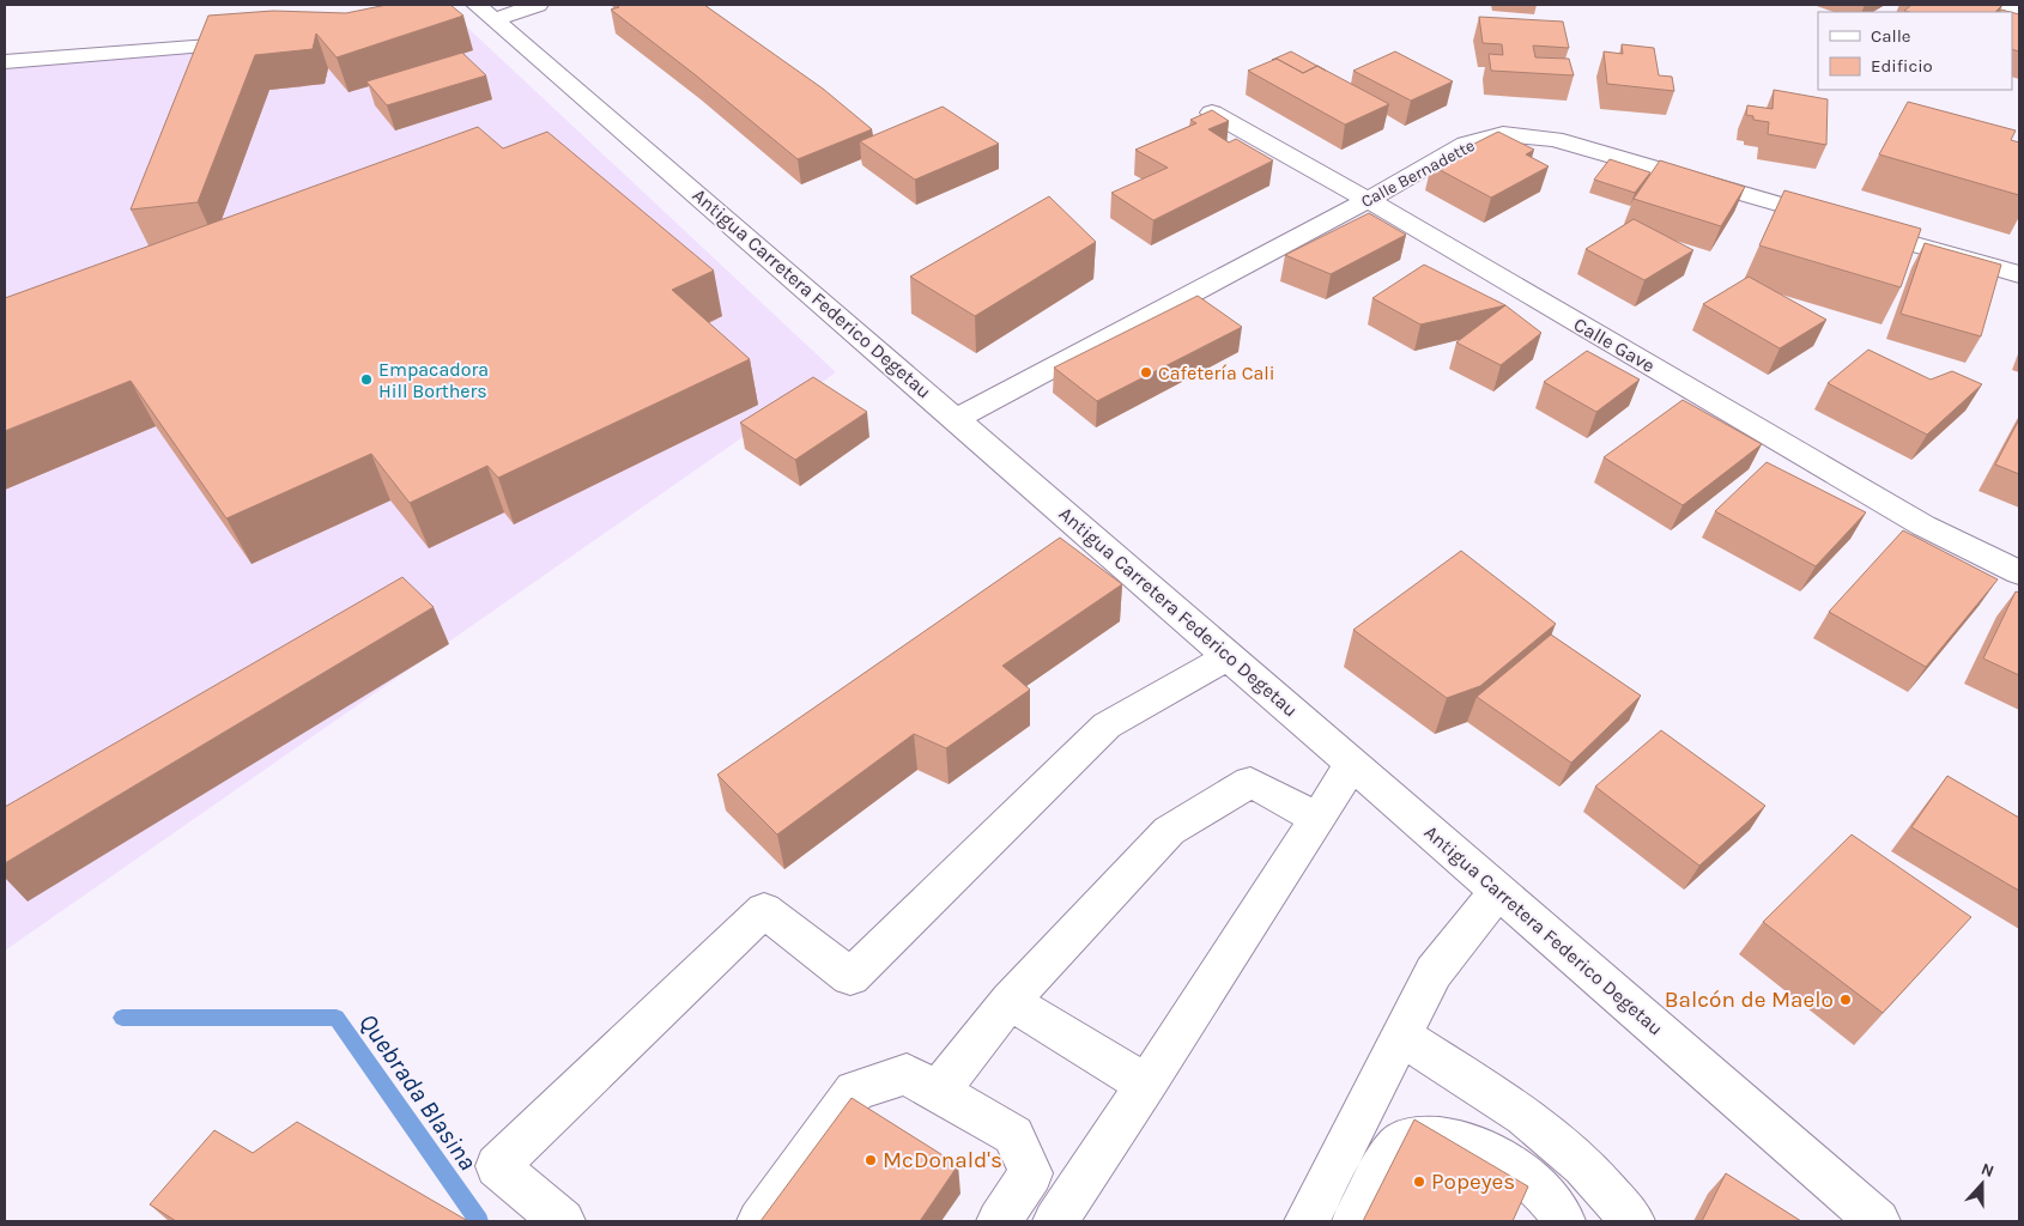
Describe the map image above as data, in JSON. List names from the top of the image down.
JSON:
{
  "streets": {
    "street": ["Calle Bernadette", "Antigua Carretera Federico Degetau", "Calle Gave"]
  },
  "crossings": [
    ["Calle Bernadette", "Antigua Carretera Federico Degetau"],
    ["Calle Bernadette", "Calle Gave"]
  ],
  "water": ["Quebrada Blasina"],
  "places": [
    "Cafetería Cali",
    "Empacadora Hill Borthers",
    "Balcón de Maelo",
    "McDonald's",
    "Popeyes"
  ],
  "legend": ["Calle", "Edificio"],
  "north": "top"
}
